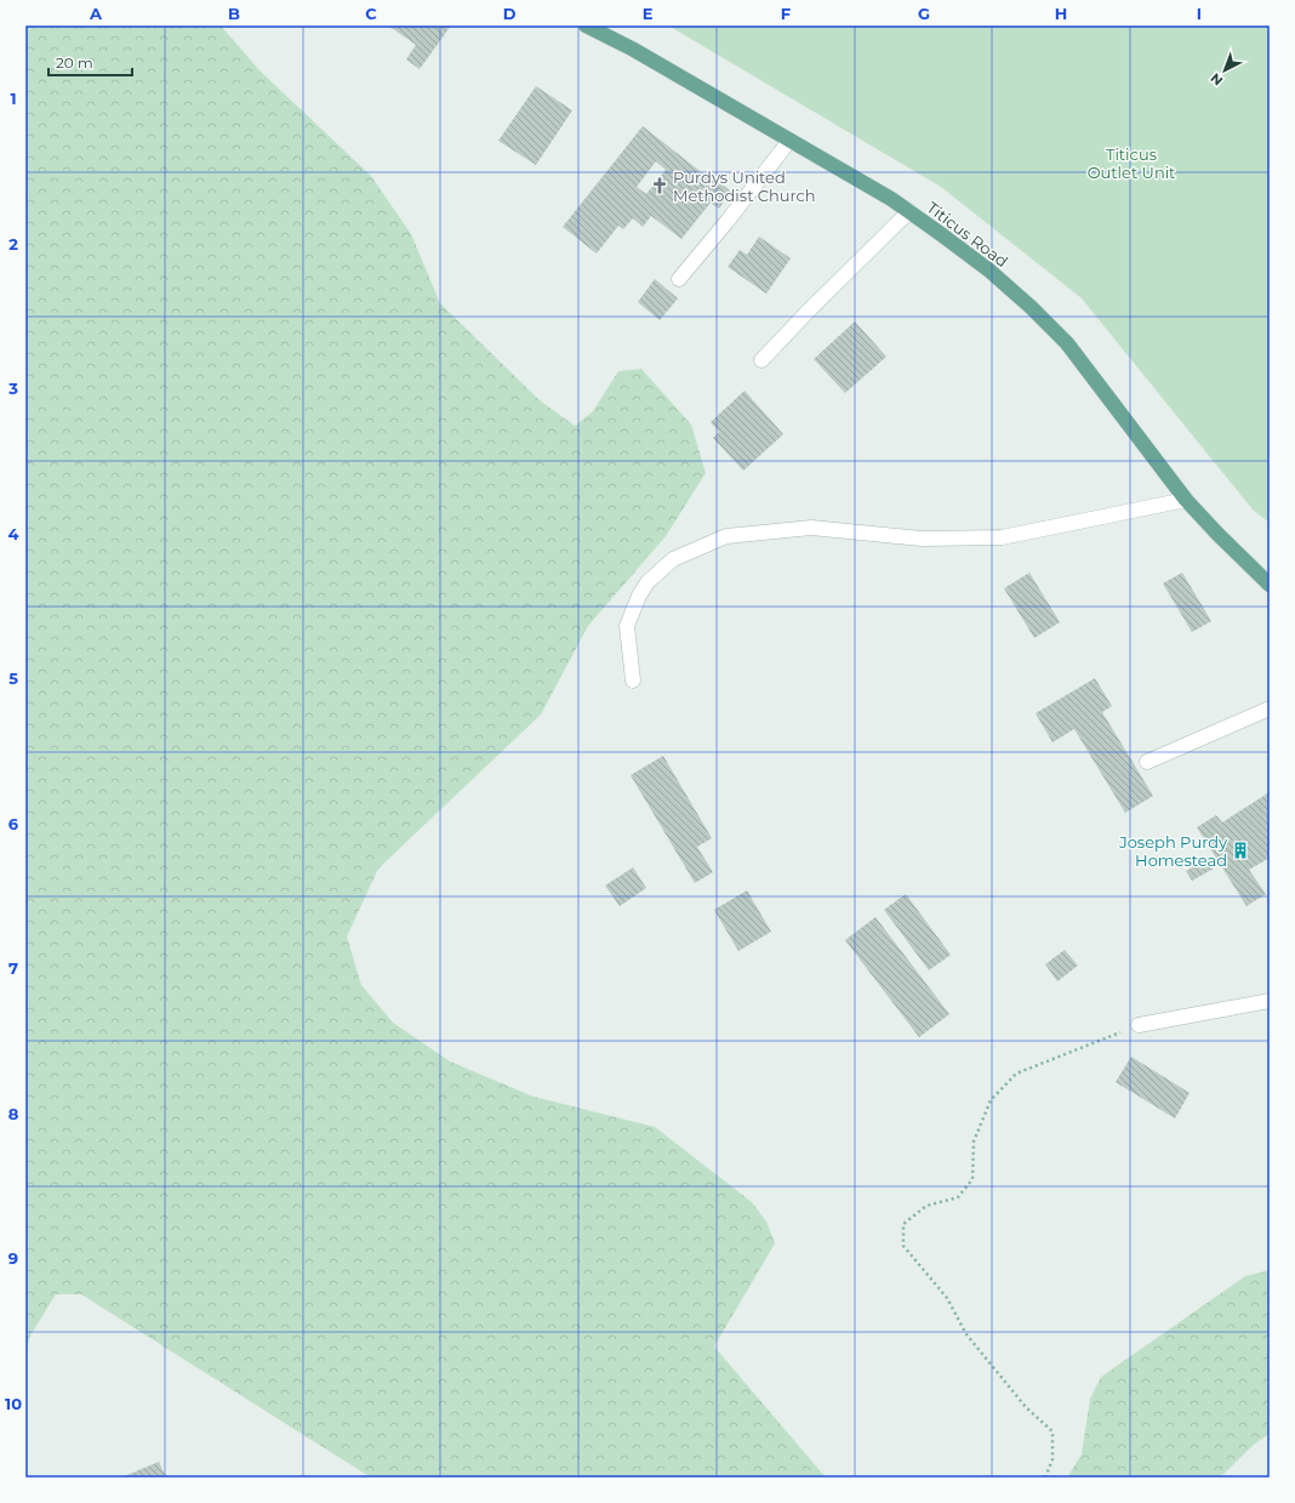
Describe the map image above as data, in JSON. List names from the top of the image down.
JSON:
{
  "streets": {
    "main road": ["Titicus Road"]
  },
  "parks": ["Titicus Outlet Unit"],
  "places": {
    "church": ["Purdys United Methodist Church"],
    "building": ["Joseph Purdy Homestead"]
  },
  "scale_bar": "20 m",
  "north": "bottom left",
  "grid": {
    "columns": [
      "A",
      "B",
      "C",
      "D",
      "E",
      "F",
      "G",
      "H",
      "I"
    ],
    "rows": [
      "1",
      "2",
      "3",
      "4",
      "5",
      "6",
      "7",
      "8",
      "9",
      "10"
    ]
  }
}
